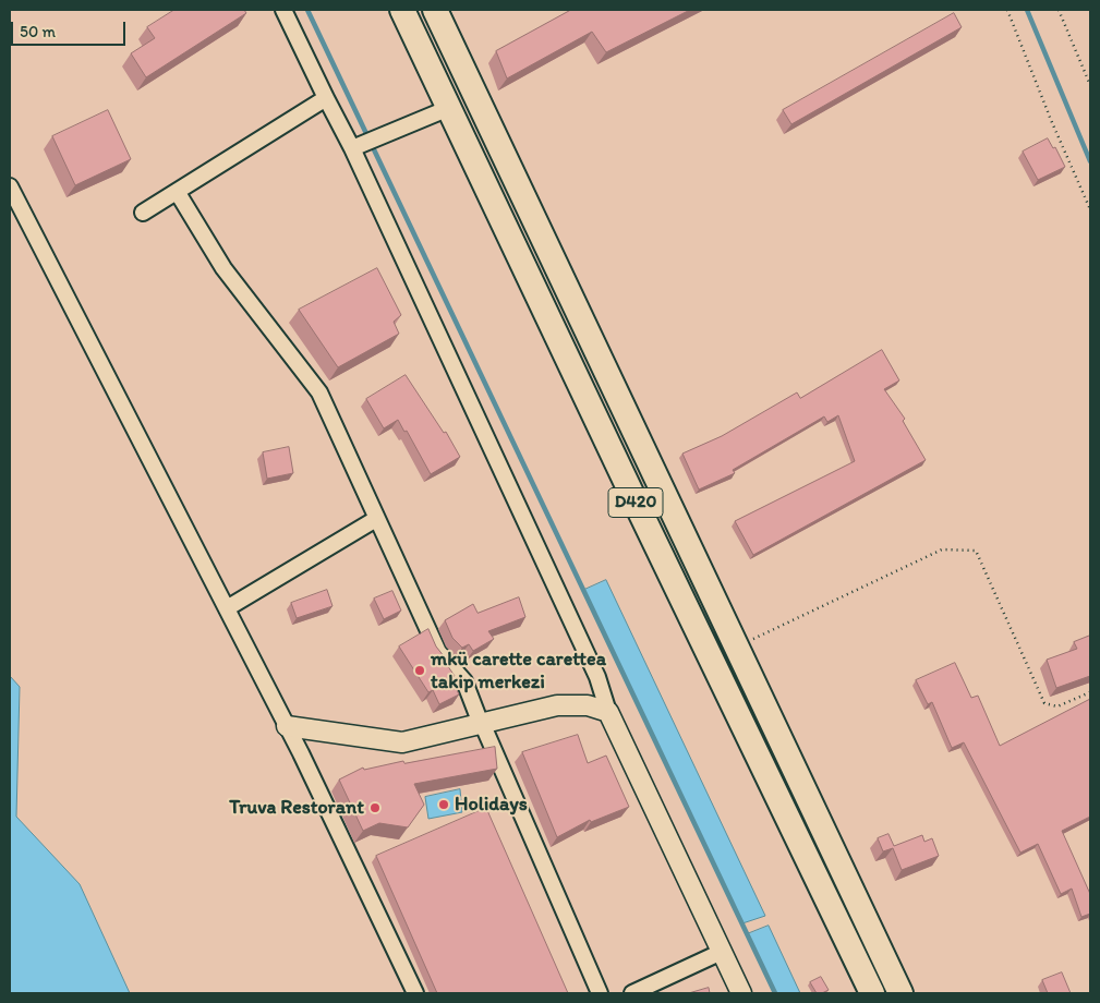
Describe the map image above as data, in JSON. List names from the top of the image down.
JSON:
{
  "streets": {
    "main road": ["D420"]
  },
  "places": ["mkü carette carettea takip merkezi", "Holidays", "Truva Restorant"],
  "scale_bar": "50 m"
}
